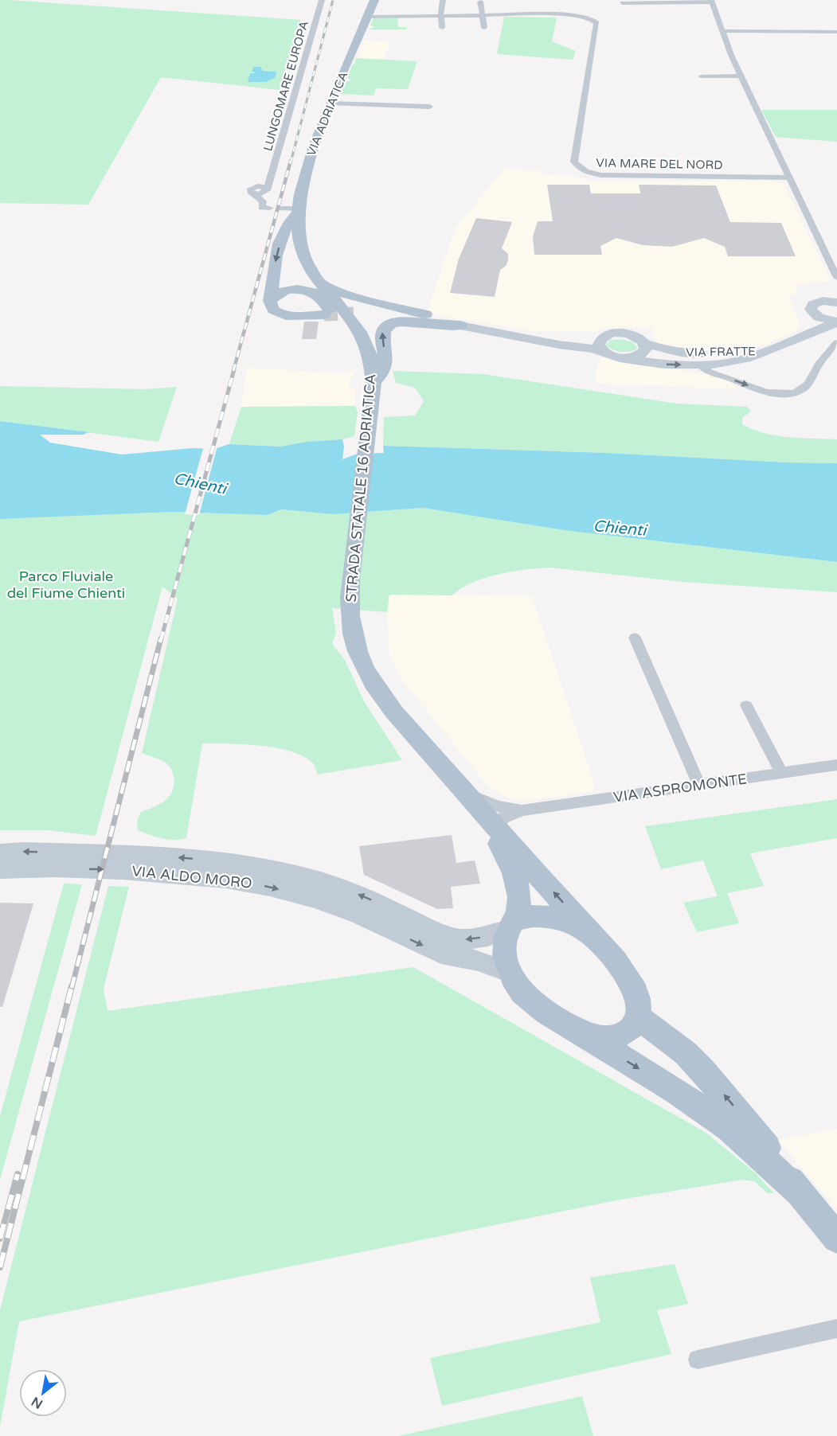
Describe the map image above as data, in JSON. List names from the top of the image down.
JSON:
{
  "streets": {
    "main road": [
      "VIA ADRIATICA",
      "VIA FRATTE",
      "STRADA STATALE 16 ADRIATICA",
      "VIA ALDO MORO"
    ],
    "street": ["LUNGOMARE EUROPA", "VIA MARE DEL NORD", "VIA ASPROMONTE"]
  },
  "crossings": [
    ["VIA ADRIATICA", "STRADA STATALE 16 ADRIATICA"],
    ["STRADA STATALE 16 ADRIATICA", "VIA ASPROMONTE"],
    ["STRADA STATALE 16 ADRIATICA", "VIA ALDO MORO"]
  ],
  "water": ["Chienti"],
  "parks": ["Parco Fluviale del Fiume Chienti"],
  "north": "bottom left"
}
